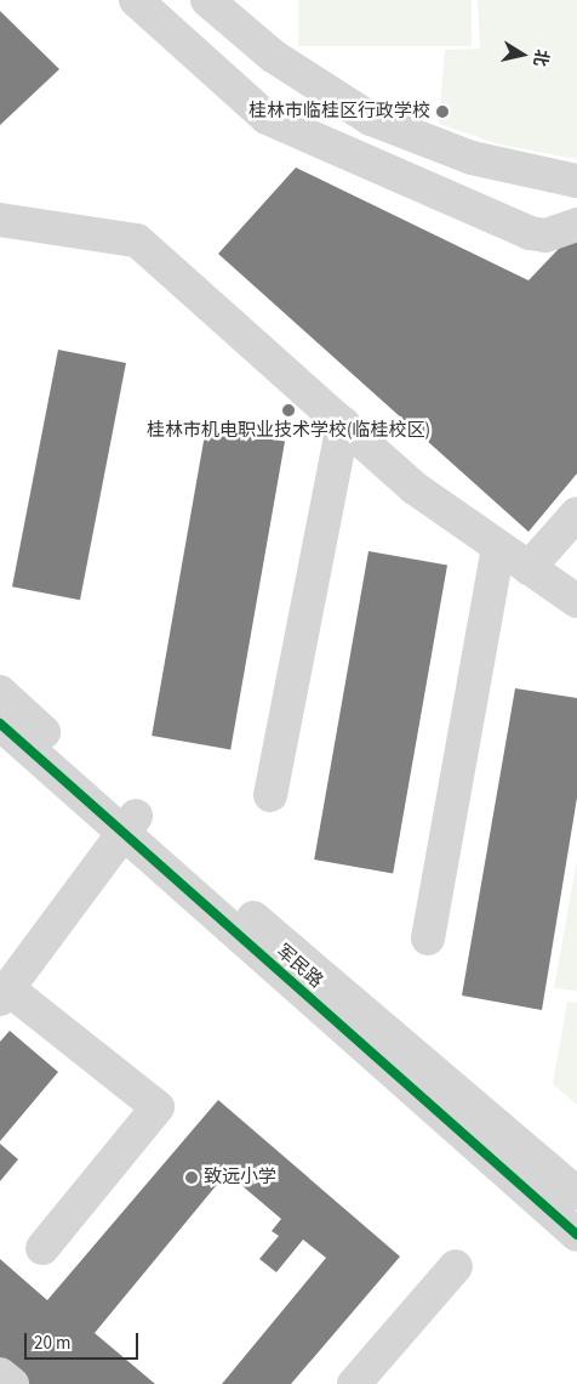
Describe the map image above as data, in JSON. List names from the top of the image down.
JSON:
{
  "streets": {
    "street": ["军民路"]
  },
  "places": ["桂林市临桂区行政学校", "桂林市机电职业技术学校(临桂校区)", "致远小学"],
  "scale_bar": "20 m",
  "north": "right"
}
